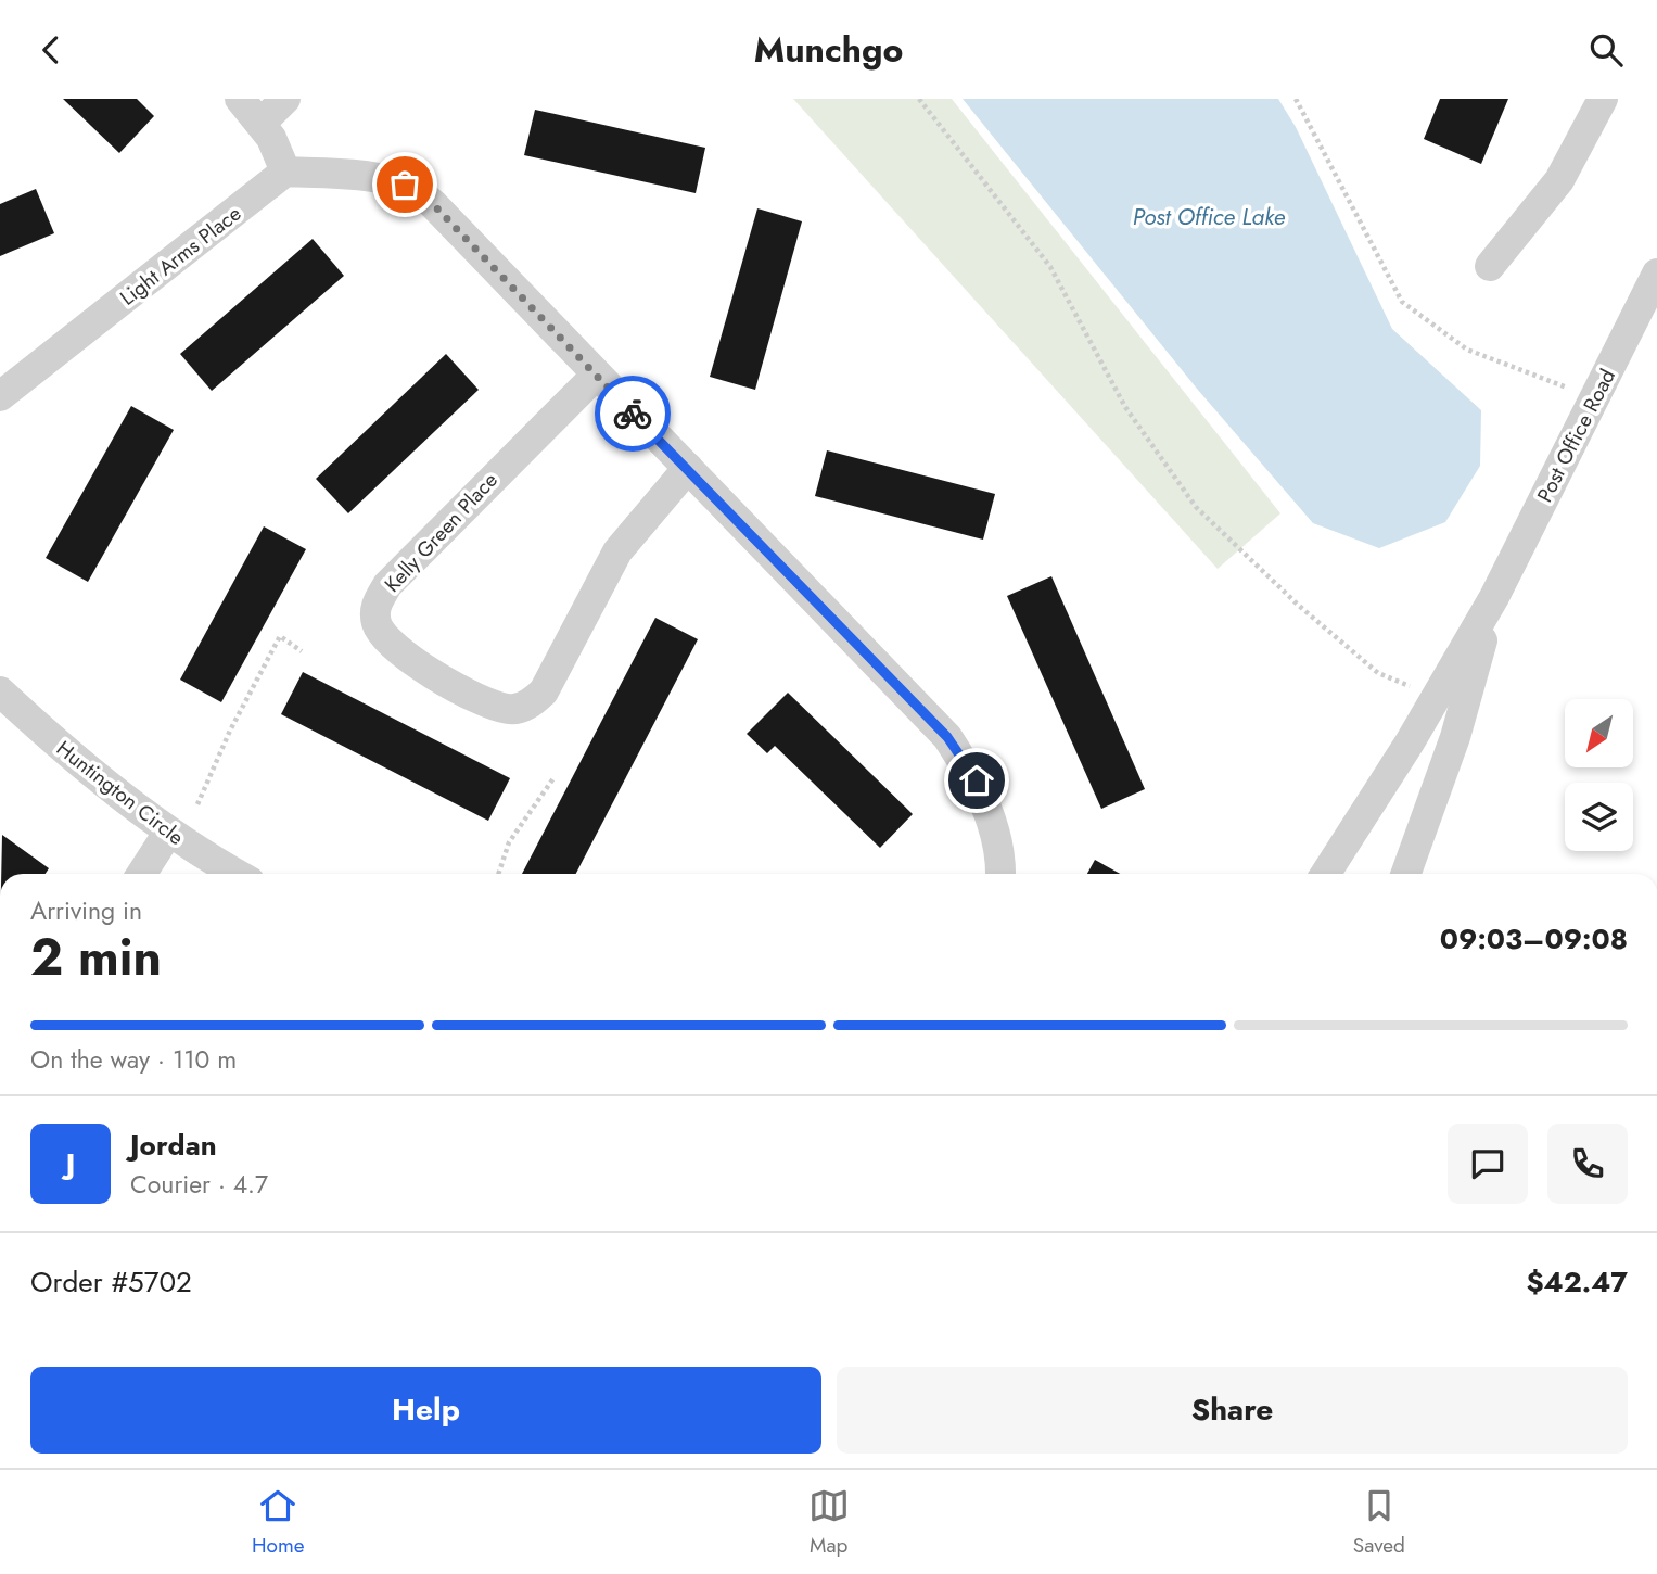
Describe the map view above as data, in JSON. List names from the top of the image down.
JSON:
{
  "streets": {
    "street": [
      "Light Arms Place",
      "Post Office Road",
      "Kelly Green Place",
      "Huntington Circle"
    ]
  },
  "water": ["Post Office Lake"],
  "north": "bottom left",
  "page": {
    "header": "Munchgo",
    "heading": ["2 min", "Arriving in", "09:03–09:08"],
    "panel": [
      "Jordan",
      "Courier · 4.7",
      "Order #5702",
      "$42.47"
    ],
    "bar": "On the way · 110 m",
    "round": "J",
    "buttons": ["Help", "Share"],
    "tabs": ["Home", "Map", "Saved"]
  }
}
